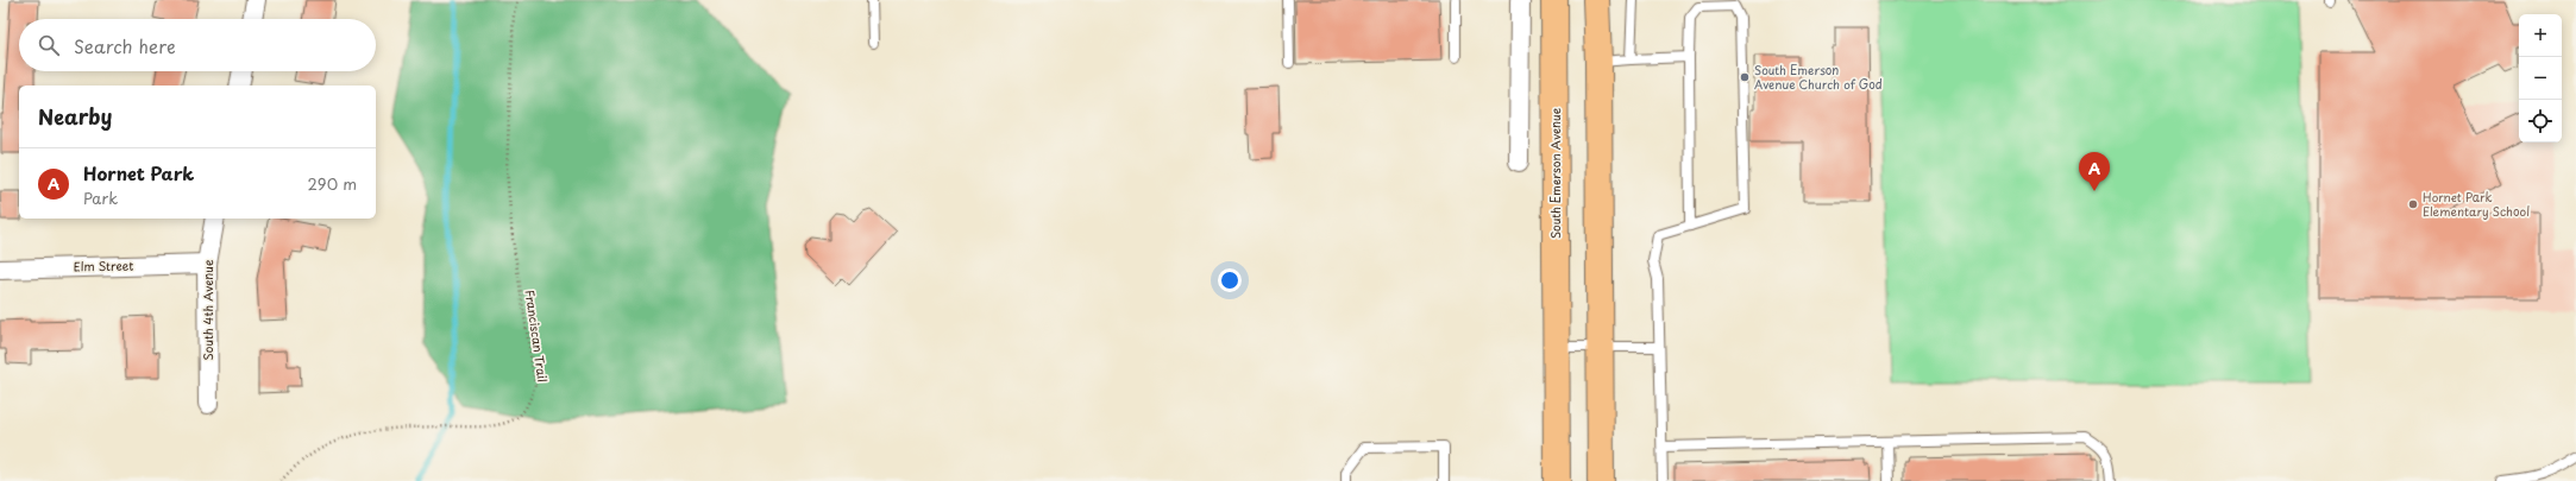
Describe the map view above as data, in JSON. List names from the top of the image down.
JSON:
{
  "streets": {
    "main road": ["South Emerson Avenue"],
    "street": ["Elm Street", "South 4th Avenue"],
    "path": ["Franciscan Trail"]
  },
  "crossings": [
    ["Elm Street", "South 4th Avenue"]
  ],
  "places": ["South Emerson Avenue Church of God", "Hornet Park Elementary School"],
  "page": {
    "map_buttons": ["+", "−"],
    "search": "Search here",
    "heading": "Nearby",
    "list": [
      {
        "mark": "A",
        "name": "Hornet Park",
        "note": "Park",
        "value": "290 m"
      }
    ],
    "pins": "A"
  }
}
